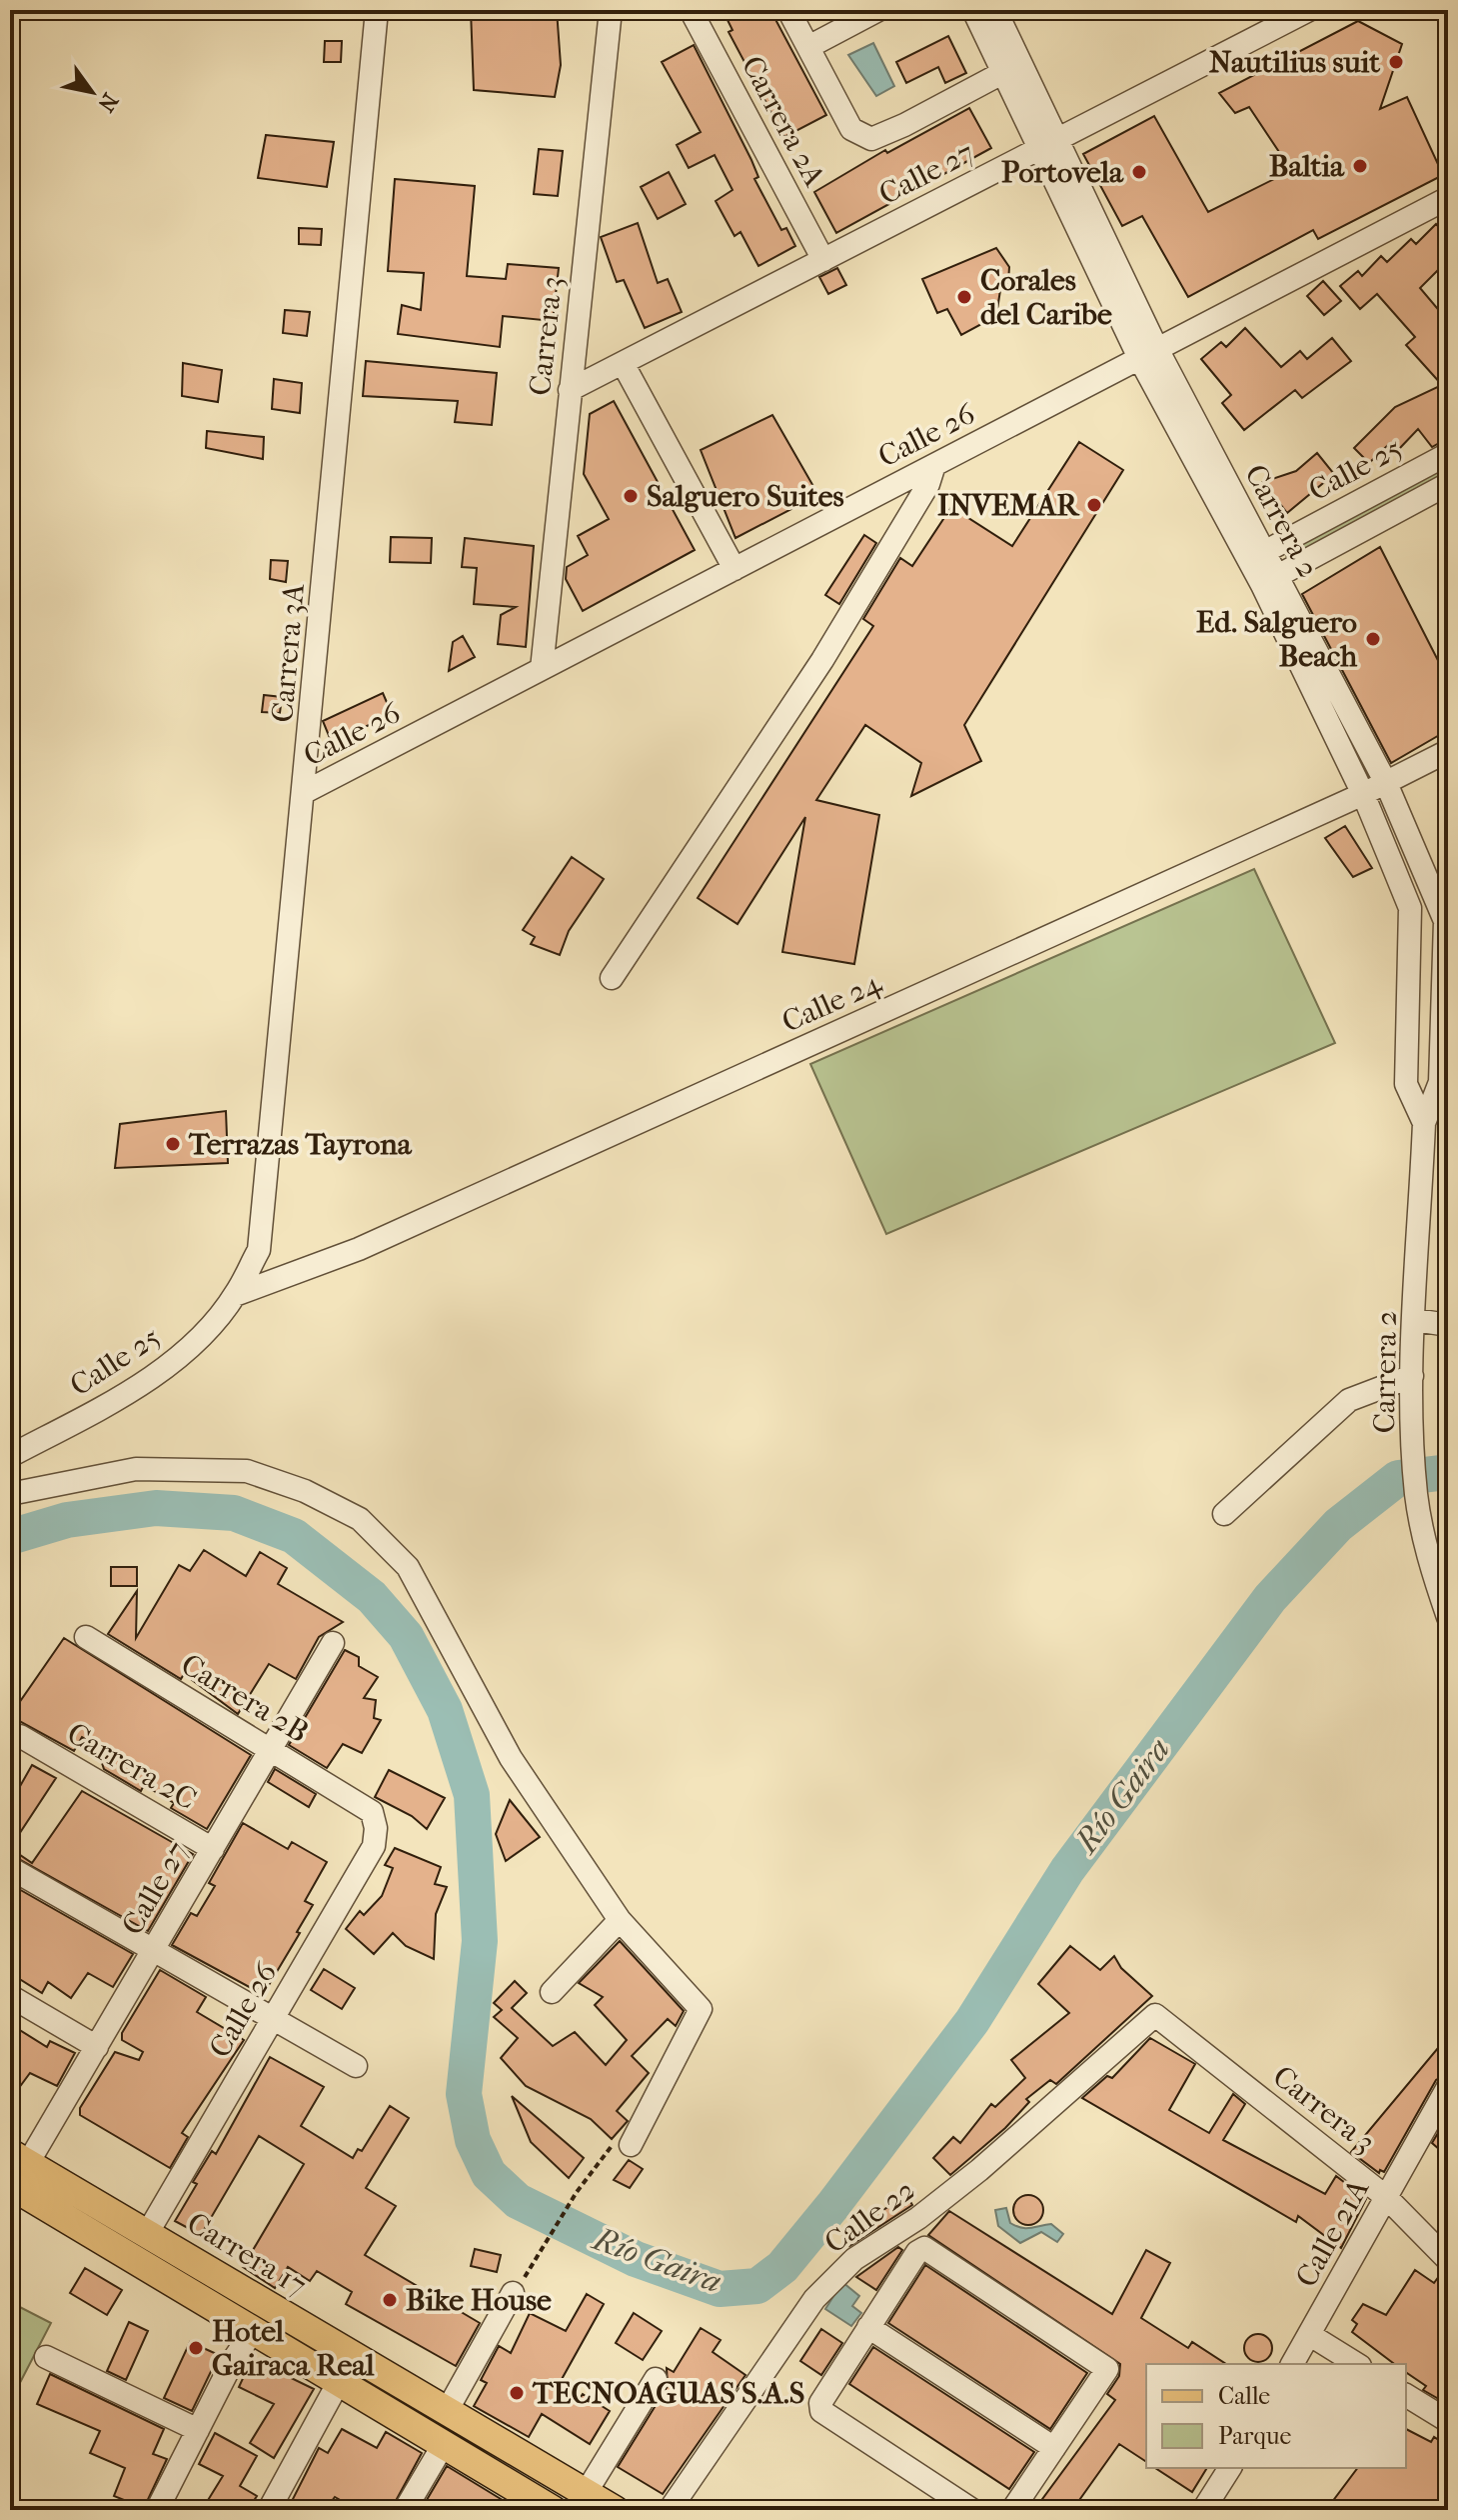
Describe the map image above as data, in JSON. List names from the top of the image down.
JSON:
{
  "streets": {
    "main road": ["Carrera 17"],
    "street": [
      "Carrera 2A",
      "Calle 27",
      "Carrera 3",
      "Calle 26",
      "Calle 25",
      "Carrera 2",
      "Carrera 3A",
      "Calle 24",
      "Carrera 2B",
      "Carrera 2C",
      "Calle 22",
      "Calle 21A"
    ]
  },
  "crossings": [
    ["Carrera 2A", "Calle 27"],
    ["Calle 27", "Carrera 3"],
    ["Calle 27", "Carrera 2"],
    ["Calle 27", "Carrera 2B"],
    ["Calle 27", "Carrera 2C"],
    ["Calle 27", "Carrera 17"],
    ["Carrera 3", "Calle 26"],
    ["Carrera 3", "Calle 22"],
    ["Carrera 3", "Calle 21A"],
    ["Calle 26", "Carrera 2"],
    ["Calle 26", "Carrera 3A"],
    ["Calle 26", "Carrera 2B"],
    ["Calle 26", "Carrera 17"],
    ["Calle 25", "Carrera 2"],
    ["Calle 25", "Carrera 3A"],
    ["Calle 25", "Calle 24"],
    ["Carrera 2", "Calle 24"],
    ["Carrera 3A", "Calle 24"]
  ],
  "water": ["Río Gaira"],
  "places": [
    "Nautilius suit",
    "Baltia",
    "Portovela",
    "Corales del Caribe",
    "Salguero Suites",
    "INVEMAR",
    "Ed. Salguero Beach",
    "Terrazas Tayrona",
    "Bike House",
    "Hotel Gairaca Real",
    "TECNOAGUAS S.A.S"
  ],
  "legend": ["Calle", "Parque"],
  "north": "bottom right"
}
